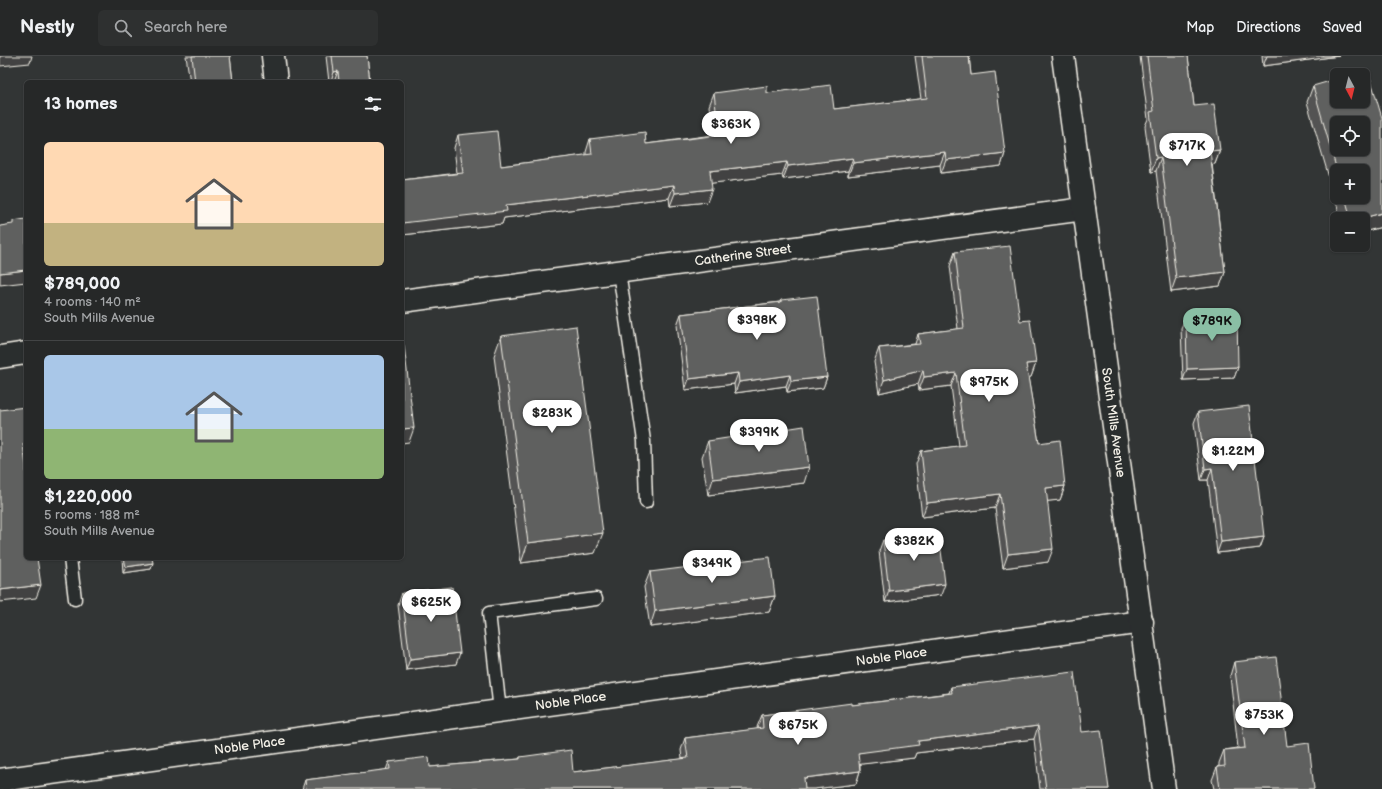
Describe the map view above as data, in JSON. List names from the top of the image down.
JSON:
{
  "streets": {
    "street": ["Catherine Street", "South Mills Avenue", "Noble Place"]
  },
  "crossings": [
    ["Catherine Street", "South Mills Avenue"],
    ["South Mills Avenue", "Noble Place"]
  ],
  "north": "bottom",
  "page": {
    "header": "Nestly",
    "search": "Search here",
    "nav": ["Map", "Directions", "Saved"],
    "map_buttons": ["+", "−"],
    "heading": "13 homes",
    "price": [
      "$363K",
      "$717K",
      "$398K",
      "$789K",
      "$975K",
      "$283K",
      "$399K",
      "$1.22M",
      "$382K",
      "$349K",
      "$625K",
      "$753K",
      "$675K"
    ],
    "list": [
      {
        "name": "$789,000",
        "note": "4 rooms · 140 m² · South Mills Avenue"
      },
      {
        "name": "$1,220,000",
        "note": "5 rooms · 188 m² · South Mills Avenue"
      }
    ]
  }
}
